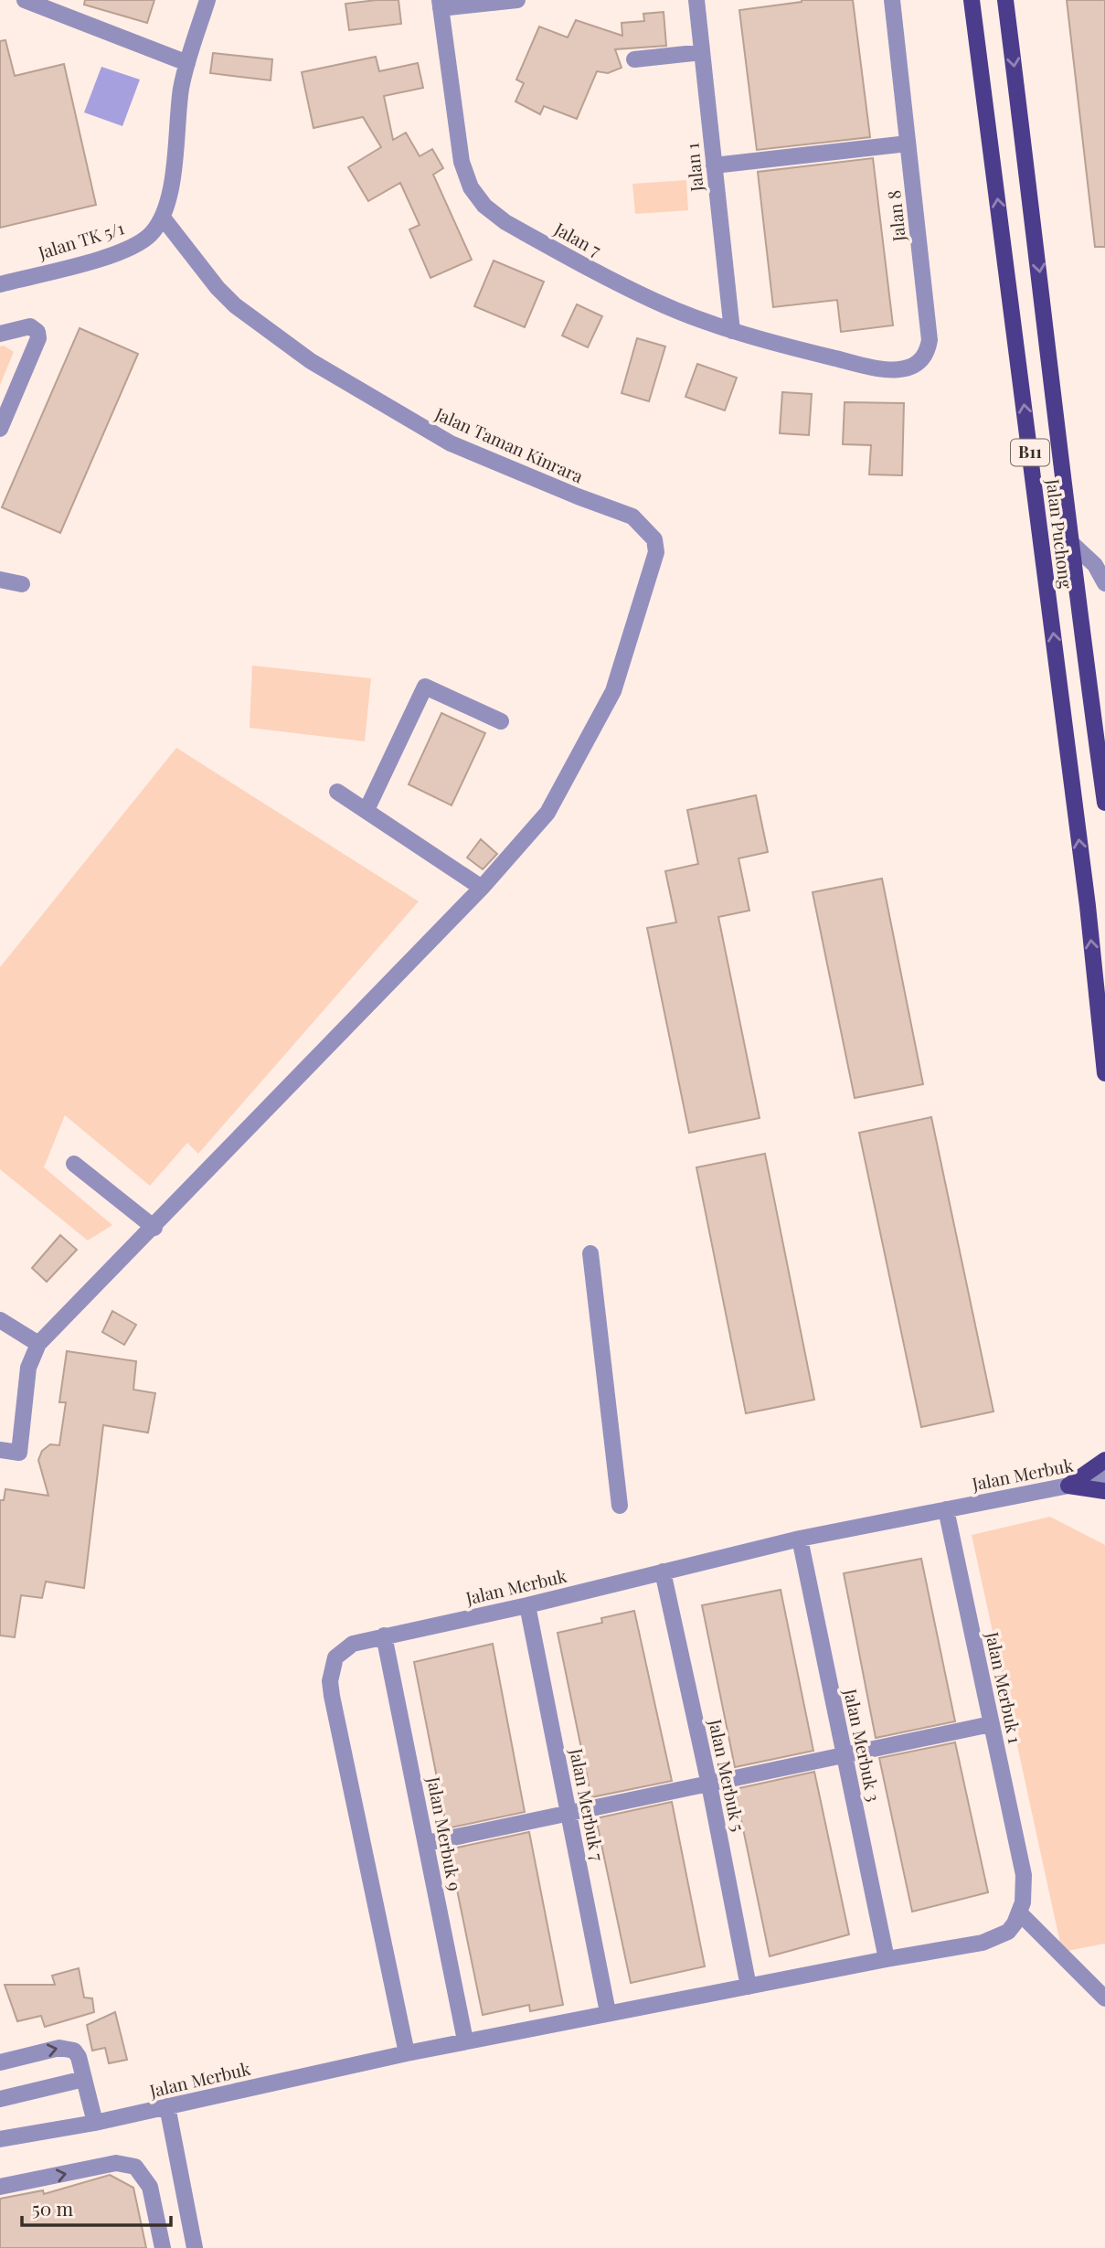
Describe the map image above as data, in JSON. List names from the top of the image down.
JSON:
{
  "streets": {
    "main road": ["B11", "Jalan Puchong"],
    "street": [
      "Jalan 1",
      "Jalan 8",
      "Jalan 7",
      "Jalan TK 5/1",
      "Jalan Taman Kinrara",
      "Jalan Merbuk",
      "Jalan Merbuk 1",
      "Jalan Merbuk 3",
      "Jalan Merbuk 5",
      "Jalan Merbuk 7",
      "Jalan Merbuk 9"
    ]
  },
  "crossings": [
    ["Jalan 1", "Jalan 7"],
    ["Jalan 8", "Jalan 7"],
    ["Jalan TK 5/1", "Jalan Taman Kinrara"],
    ["Jalan Merbuk", "Jalan Merbuk 1"],
    ["Jalan Merbuk", "Jalan Merbuk 3"],
    ["Jalan Merbuk", "Jalan Merbuk 5"],
    ["Jalan Merbuk", "Jalan Merbuk 7"],
    ["Jalan Merbuk", "Jalan Merbuk 9"]
  ],
  "scale_bar": "50 m"
}
